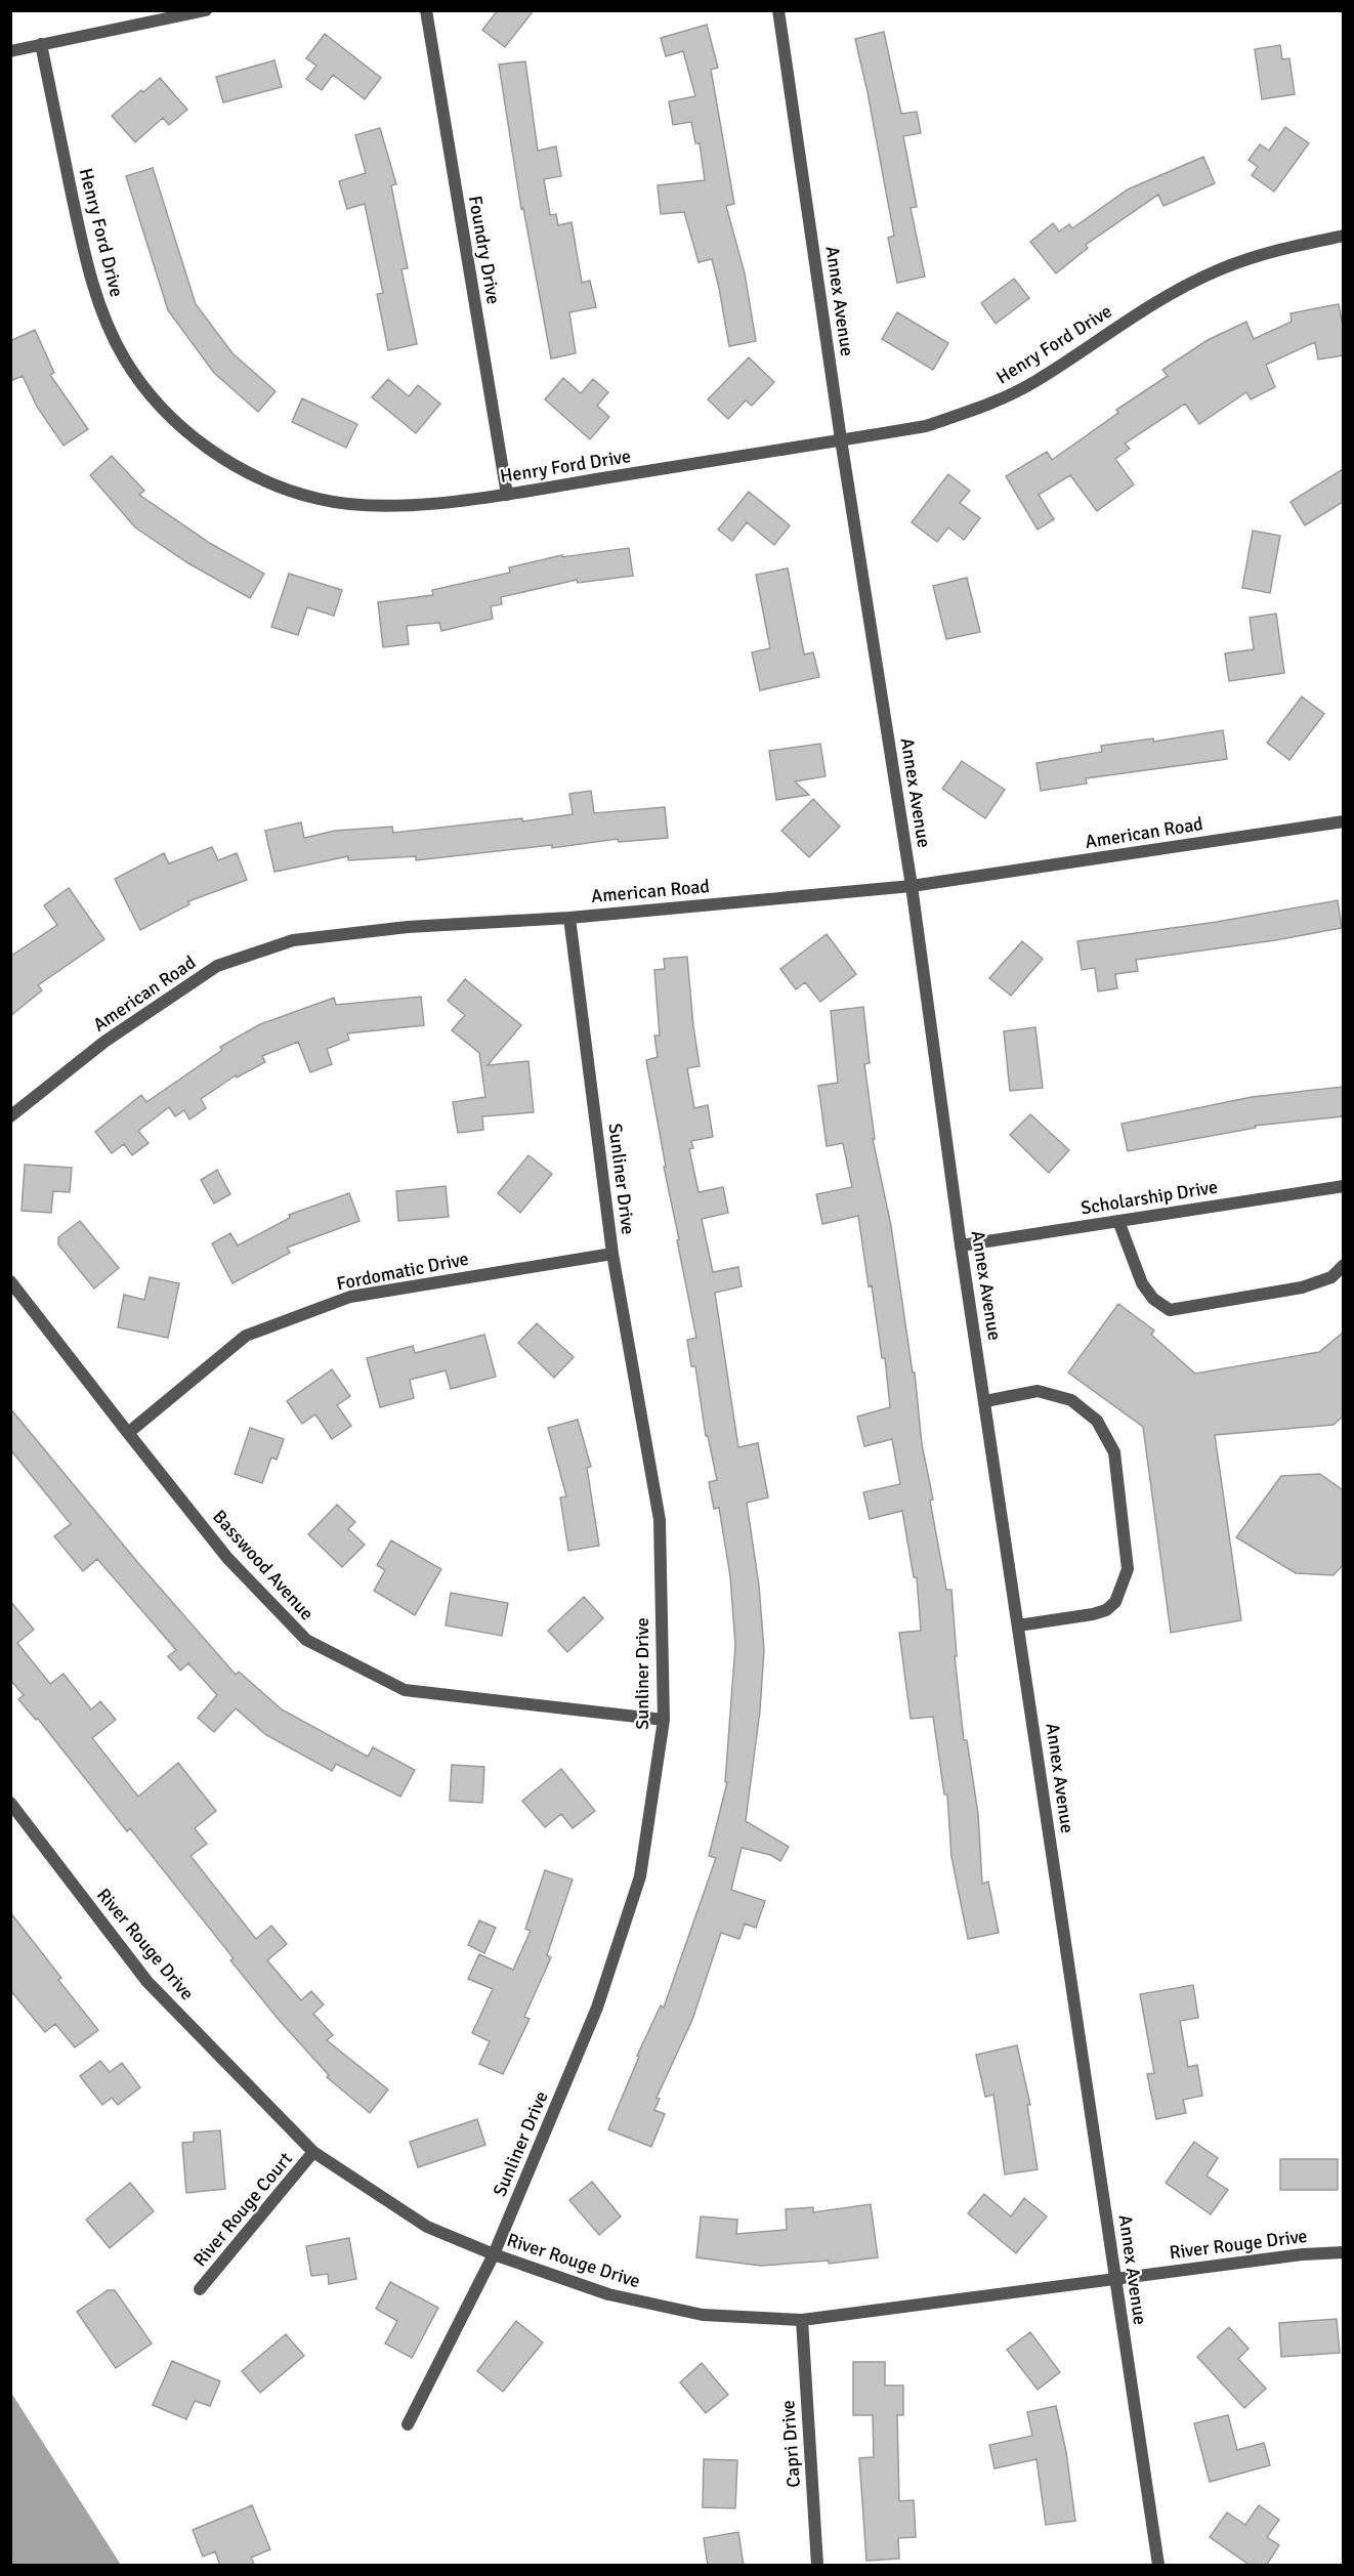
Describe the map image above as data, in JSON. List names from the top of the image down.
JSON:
{
  "streets": {
    "street": [
      "Henry Ford Drive",
      "Foundry Drive",
      "Annex Avenue",
      "American Road",
      "Sunliner Drive",
      "Scholarship Drive",
      "Fordomatic Drive",
      "Basswood Avenue",
      "River Rouge Drive",
      "River Rouge Court",
      "Capri Drive"
    ]
  },
  "crossings": [
    ["Henry Ford Drive", "Foundry Drive"],
    ["Henry Ford Drive", "Annex Avenue"],
    ["Annex Avenue", "American Road"],
    ["Annex Avenue", "Scholarship Drive"],
    ["Annex Avenue", "River Rouge Drive"],
    ["American Road", "Sunliner Drive"],
    ["Sunliner Drive", "Fordomatic Drive"],
    ["Sunliner Drive", "Basswood Avenue"],
    ["Sunliner Drive", "River Rouge Drive"],
    ["Fordomatic Drive", "Basswood Avenue"],
    ["River Rouge Drive", "River Rouge Court"],
    ["River Rouge Drive", "Capri Drive"]
  ]
}
